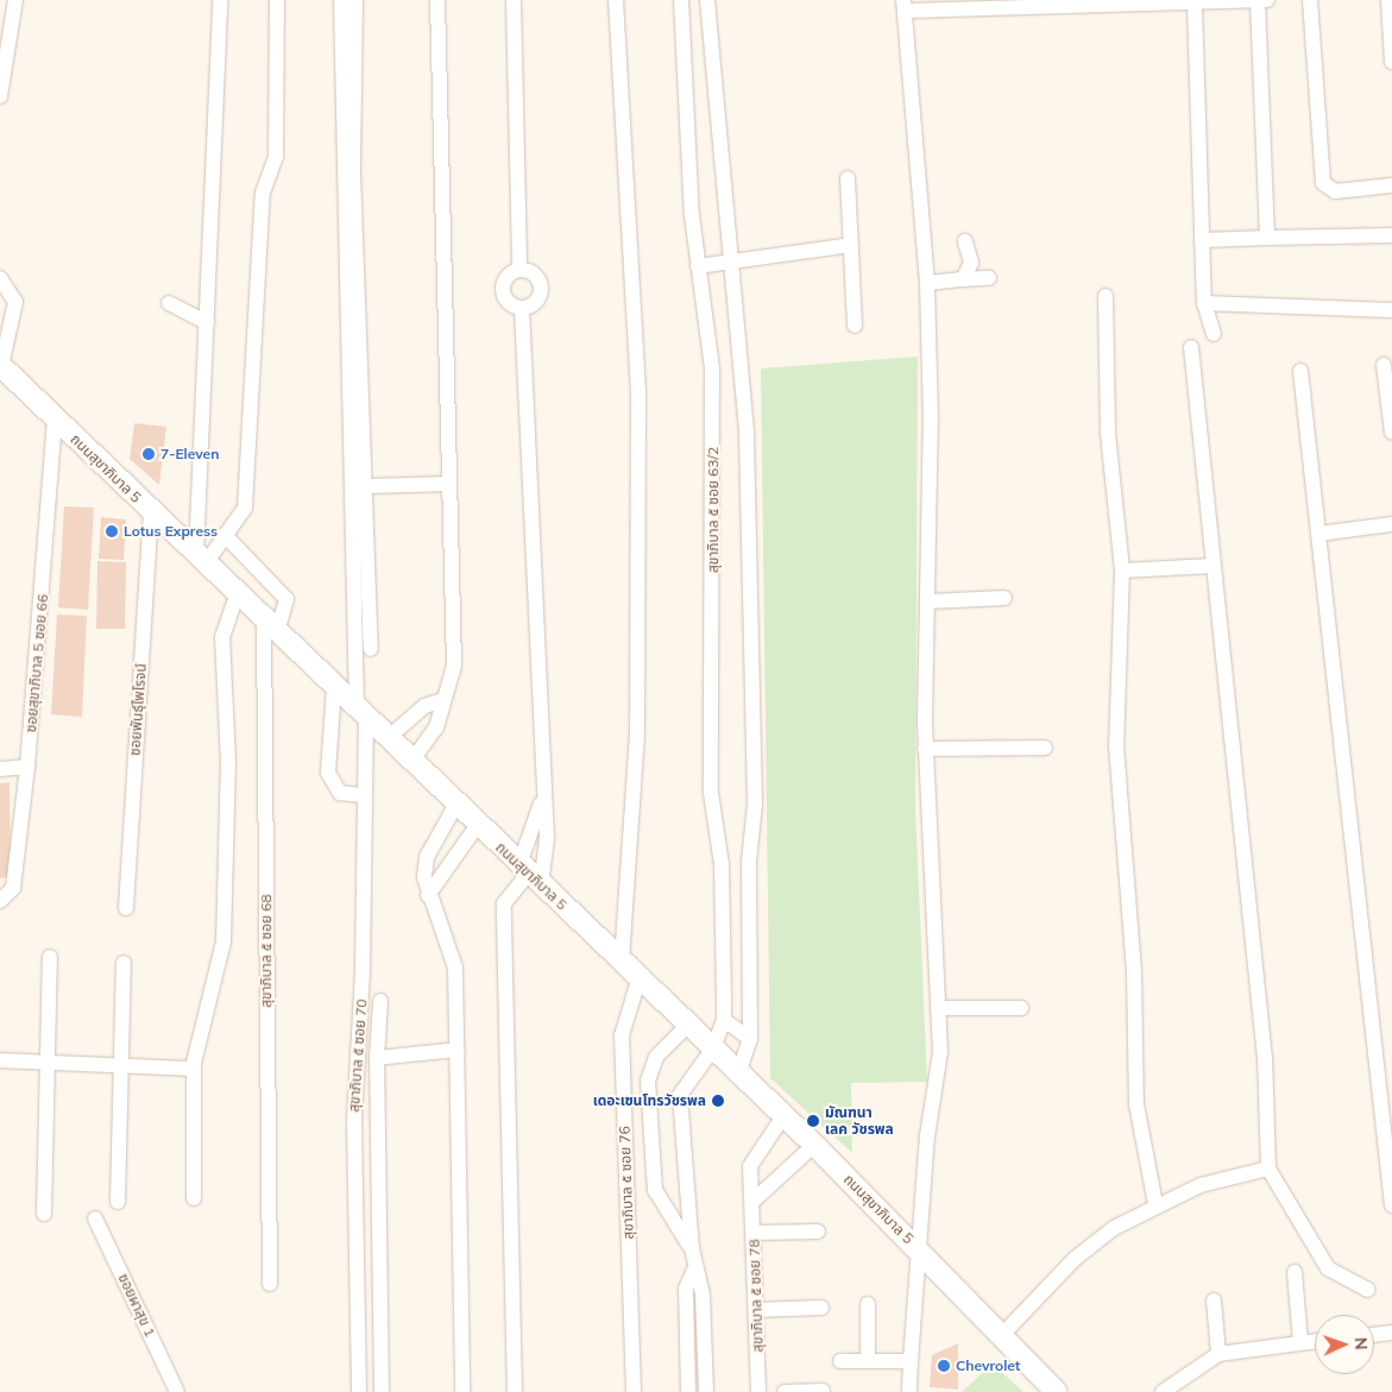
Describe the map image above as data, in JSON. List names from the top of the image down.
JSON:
{
  "streets": {
    "main road": ["ถนนสุขาภิบาล 5"],
    "street": [
      "สุขาภิบาล ๕ ซอย 63/2",
      "ซอยสุขาภิบาล 5 ซอย 66",
      "ซอยพันธ์ุไพโรจน์",
      "สุขาภิบาล ๕ ซอย 68",
      "สุขาภิบาล ๕ ซอย 70",
      "สุขาภิบาล ๕ ซอย 76",
      "สุขาภิบาล ๕ ซอย 78",
      "ซอยผาสุข 1"
    ]
  },
  "crossings": [
    ["ถนนสุขาภิบาล 5", "ซอยสุขาภิบาล 5 ซอย 66"],
    ["ถนนสุขาภิบาล 5", "ซอยพันธ์ุไพโรจน์"],
    ["ถนนสุขาภิบาล 5", "สุขาภิบาล ๕ ซอย 68"],
    ["ถนนสุขาภิบาล 5", "สุขาภิบาล ๕ ซอย 70"],
    ["ถนนสุขาภิบาล 5", "สุขาภิบาล ๕ ซอย 76"],
    ["ถนนสุขาภิบาล 5", "สุขาภิบาล ๕ ซอย 78"]
  ],
  "places": [
    "7-Eleven",
    "Lotus Express",
    "เดอะเซนโทรวัชรพล",
    "มัณฑนา เลค วัชรพล",
    "Chevrolet"
  ],
  "north": "right"
}
